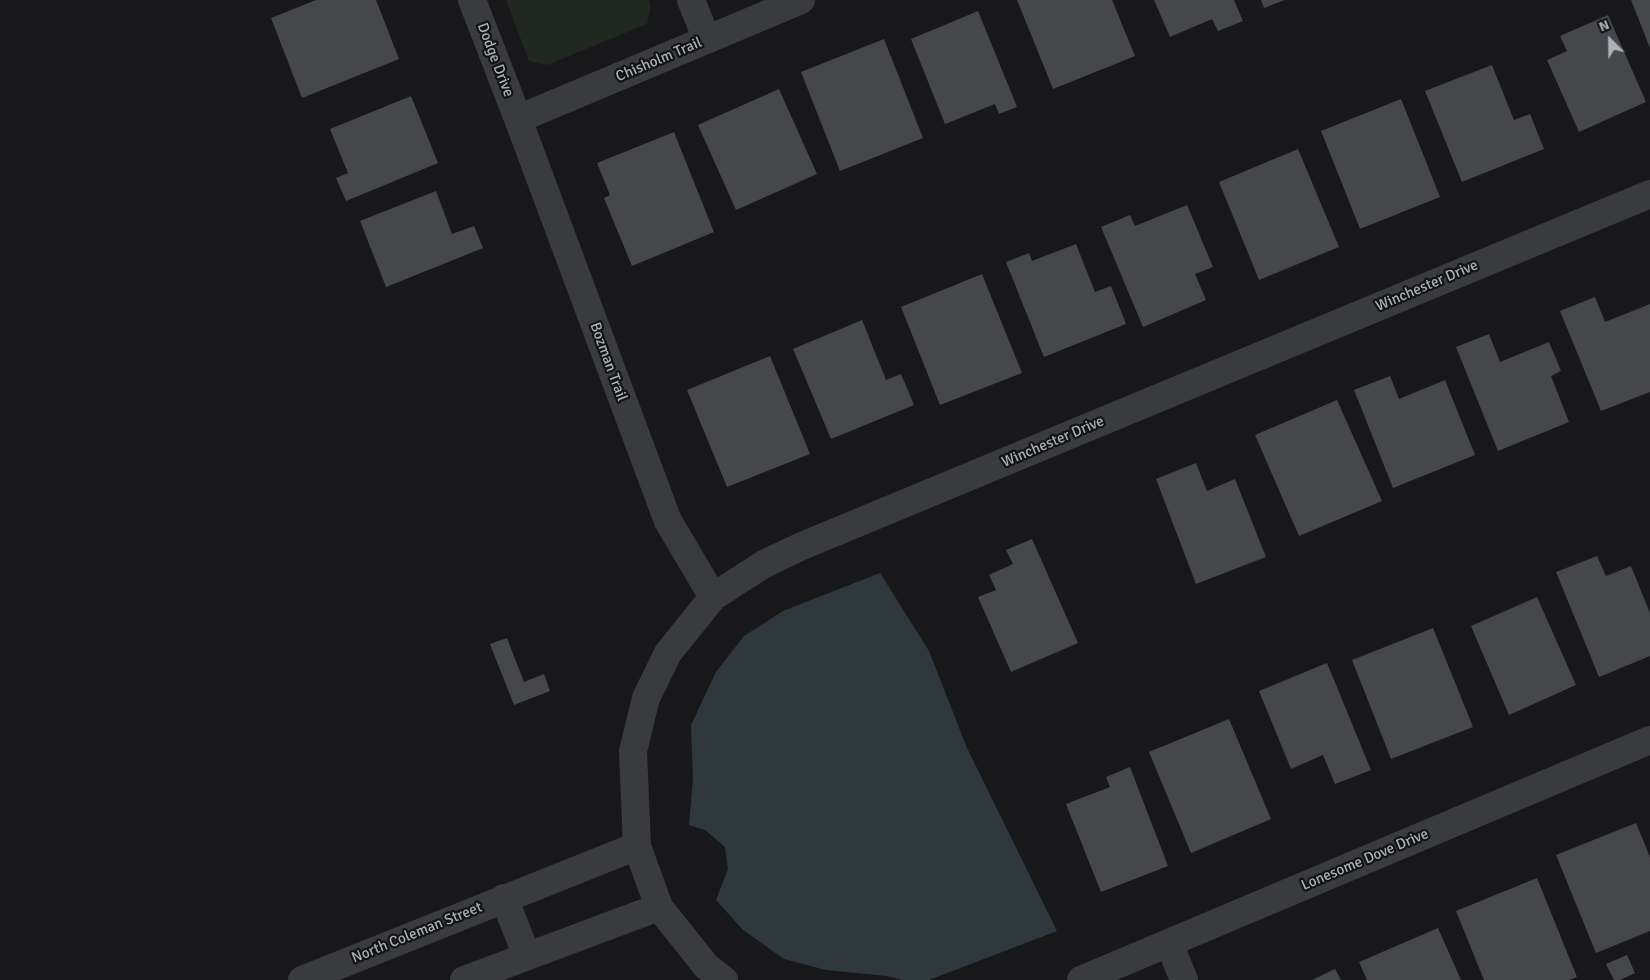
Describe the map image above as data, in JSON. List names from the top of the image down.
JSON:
{
  "streets": {
    "street": [
      "Dodge Drive",
      "Chisholm Trail",
      "Winchester Drive",
      "Bozman Trail",
      "Lonesome Dove Drive",
      "North Coleman Street"
    ]
  },
  "crossings": [
    ["Dodge Drive", "Chisholm Trail"],
    ["Dodge Drive", "Bozman Trail"],
    ["Chisholm Trail", "Bozman Trail"],
    ["Winchester Drive", "Bozman Trail"],
    ["Winchester Drive", "North Coleman Street"]
  ],
  "north": "top left"
}
